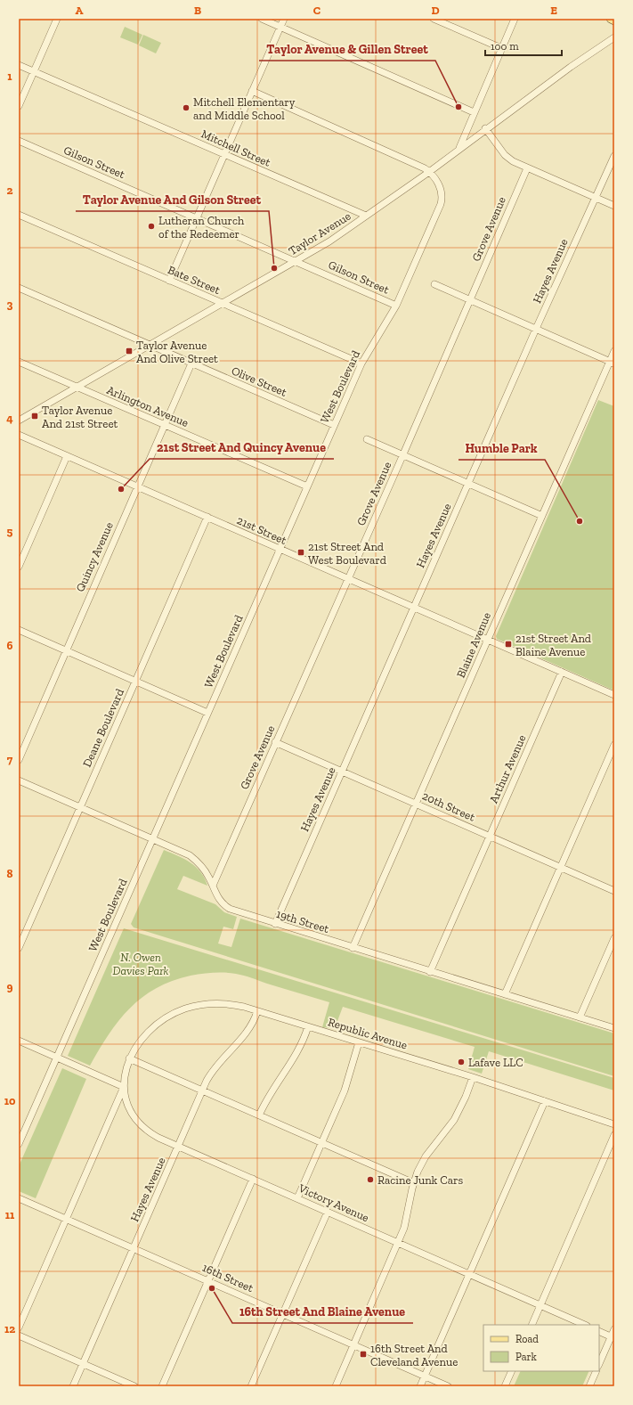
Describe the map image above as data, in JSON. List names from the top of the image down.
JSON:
{
  "streets": {
    "street": [
      "Mitchell Street",
      "Gilson Street",
      "Grove Avenue",
      "Taylor Avenue",
      "Hayes Avenue",
      "Bate Street",
      "Olive Street",
      "West Boulevard",
      "Arlington Avenue",
      "21st Street",
      "Quincy Avenue",
      "Blaine Avenue",
      "Deane Boulevard",
      "Arthur Avenue",
      "20th Street",
      "19th Street",
      "Republic Avenue",
      "Victory Avenue",
      "16th Street"
    ]
  },
  "crossings": [
    ["Mitchell Street", "Taylor Avenue"],
    ["Gilson Street", "Taylor Avenue"],
    ["Gilson Street", "West Boulevard"],
    ["Grove Avenue", "21st Street"],
    ["Grove Avenue", "20th Street"],
    ["Grove Avenue", "19th Street"],
    ["Taylor Avenue", "Bate Street"],
    ["Taylor Avenue", "Olive Street"],
    ["Taylor Avenue", "West Boulevard"],
    ["Taylor Avenue", "Arlington Avenue"],
    ["Hayes Avenue", "21st Street"],
    ["Hayes Avenue", "20th Street"],
    ["Hayes Avenue", "19th Street"],
    ["Hayes Avenue", "Republic Avenue"],
    ["Hayes Avenue", "Victory Avenue"],
    ["Hayes Avenue", "16th Street"],
    ["Bate Street", "West Boulevard"],
    ["Olive Street", "West Boulevard"],
    ["Olive Street", "Quincy Avenue"],
    ["West Boulevard", "Arlington Avenue"],
    ["West Boulevard", "21st Street"],
    ["West Boulevard", "19th Street"],
    ["Arlington Avenue", "Quincy Avenue"],
    ["21st Street", "Quincy Avenue"],
    ["21st Street", "Blaine Avenue"],
    ["21st Street", "Deane Boulevard"],
    ["21st Street", "Arthur Avenue"],
    ["Blaine Avenue", "20th Street"],
    ["Blaine Avenue", "19th Street"],
    ["Deane Boulevard", "19th Street"],
    ["Arthur Avenue", "20th Street"],
    ["Arthur Avenue", "19th Street"],
    ["Republic Avenue", "Victory Avenue"]
  ],
  "parks": ["N. Owen Davies Park"],
  "places": {
    "other": [
      "Taylor Avenue & Gillen Street",
      "Mitchell Elementary and Middle School",
      "Lutheran Church of the Redeemer",
      "Taylor Avenue And Gilson Street",
      "21st Street And Quincy Avenue",
      "Humble Park",
      "Lafave LLC",
      "Racine Junk Cars",
      "16th Street And Blaine Avenue"
    ],
    "transit": [
      "Taylor Avenue And Olive Street",
      "Taylor Avenue And 21st Street",
      "21st Street And West Boulevard",
      "21st Street And Blaine Avenue",
      "16th Street And Cleveland Avenue"
    ]
  },
  "legend": ["Road", "Park"],
  "scale_bar": "100 m",
  "grid": {
    "columns": [
      "A",
      "B",
      "C",
      "D",
      "E"
    ],
    "rows": [
      "1",
      "2",
      "3",
      "4",
      "5",
      "6",
      "7",
      "8",
      "9",
      "10",
      "11",
      "12"
    ]
  }
}
